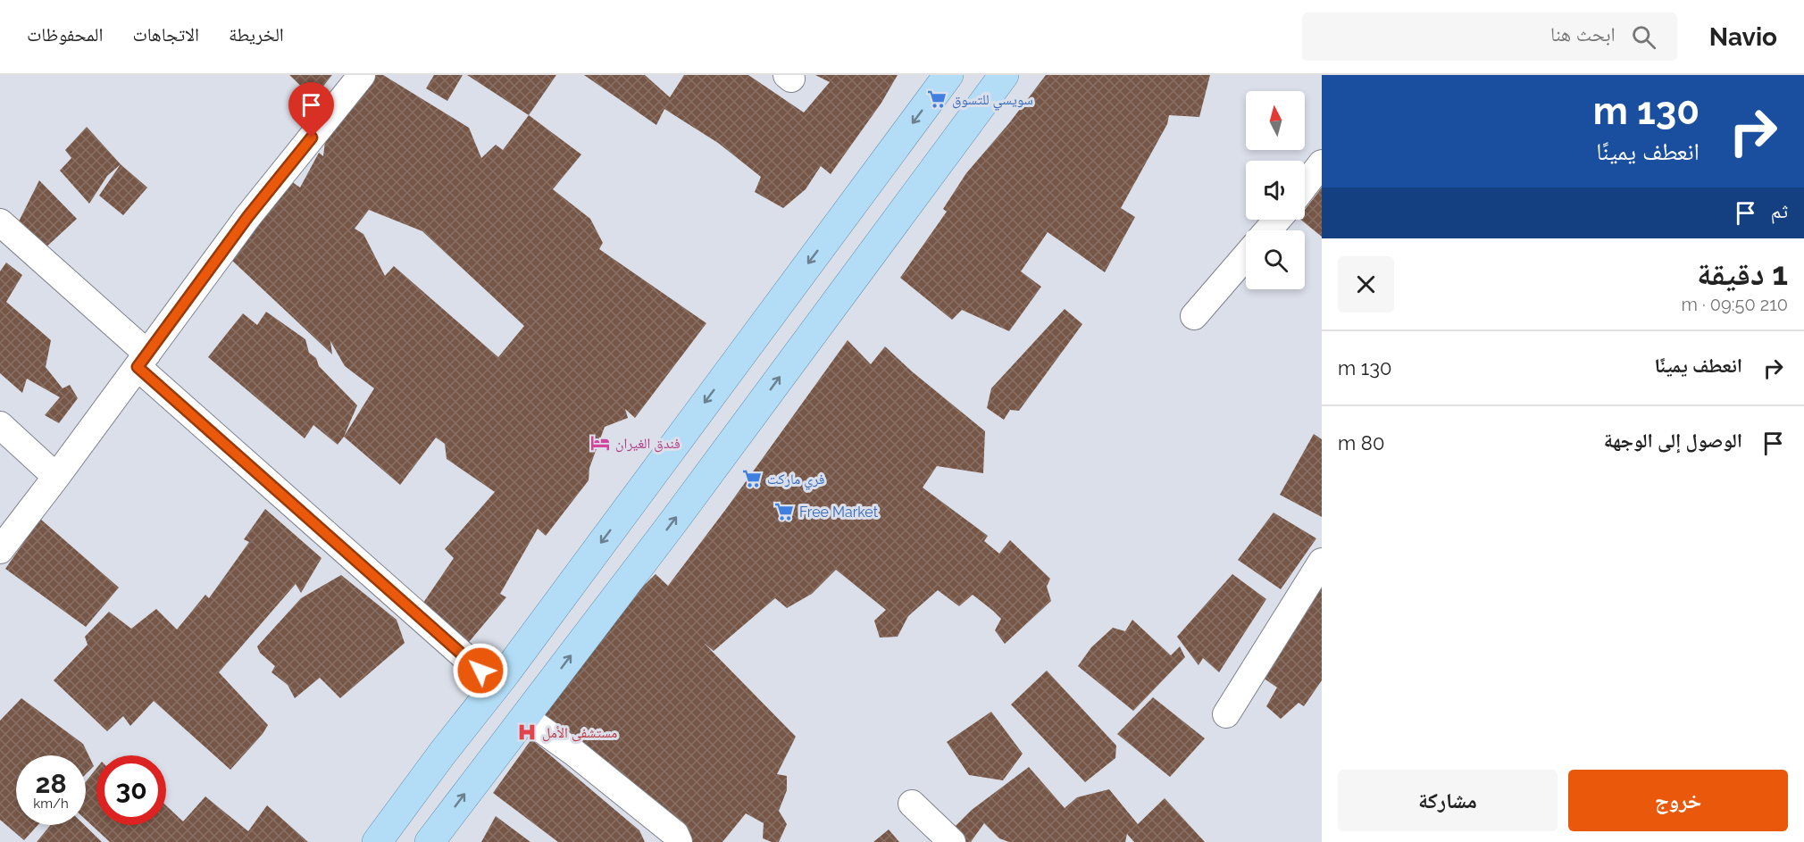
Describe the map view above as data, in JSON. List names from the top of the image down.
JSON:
{
  "places": {
    "supermarket": ["سويسي للتسوق", "فري ماركت", "Free Market"],
    "hotel": ["فندق الغيران"],
    "hospital": ["مستشفى الأمل"]
  },
  "north": "top",
  "page": {
    "header": "Navio",
    "search": "ابحث هنا",
    "nav": ["الخريطة", "الاتجاهات", "المحفوظات"],
    "turn": ["130 m", "انعطف يمينًا"],
    "then": "ثم",
    "heading": ["1 دقيقة", "210 m · 09:50"],
    "list": [
      {
        "name": "انعطف يمينًا",
        "value": "130 m"
      },
      {
        "name": "الوصول إلى الوجهة",
        "value": "80 m"
      }
    ],
    "speed": "28 km/h",
    "limit": "30",
    "buttons": ["خروج", "مشاركة"]
  }
}
